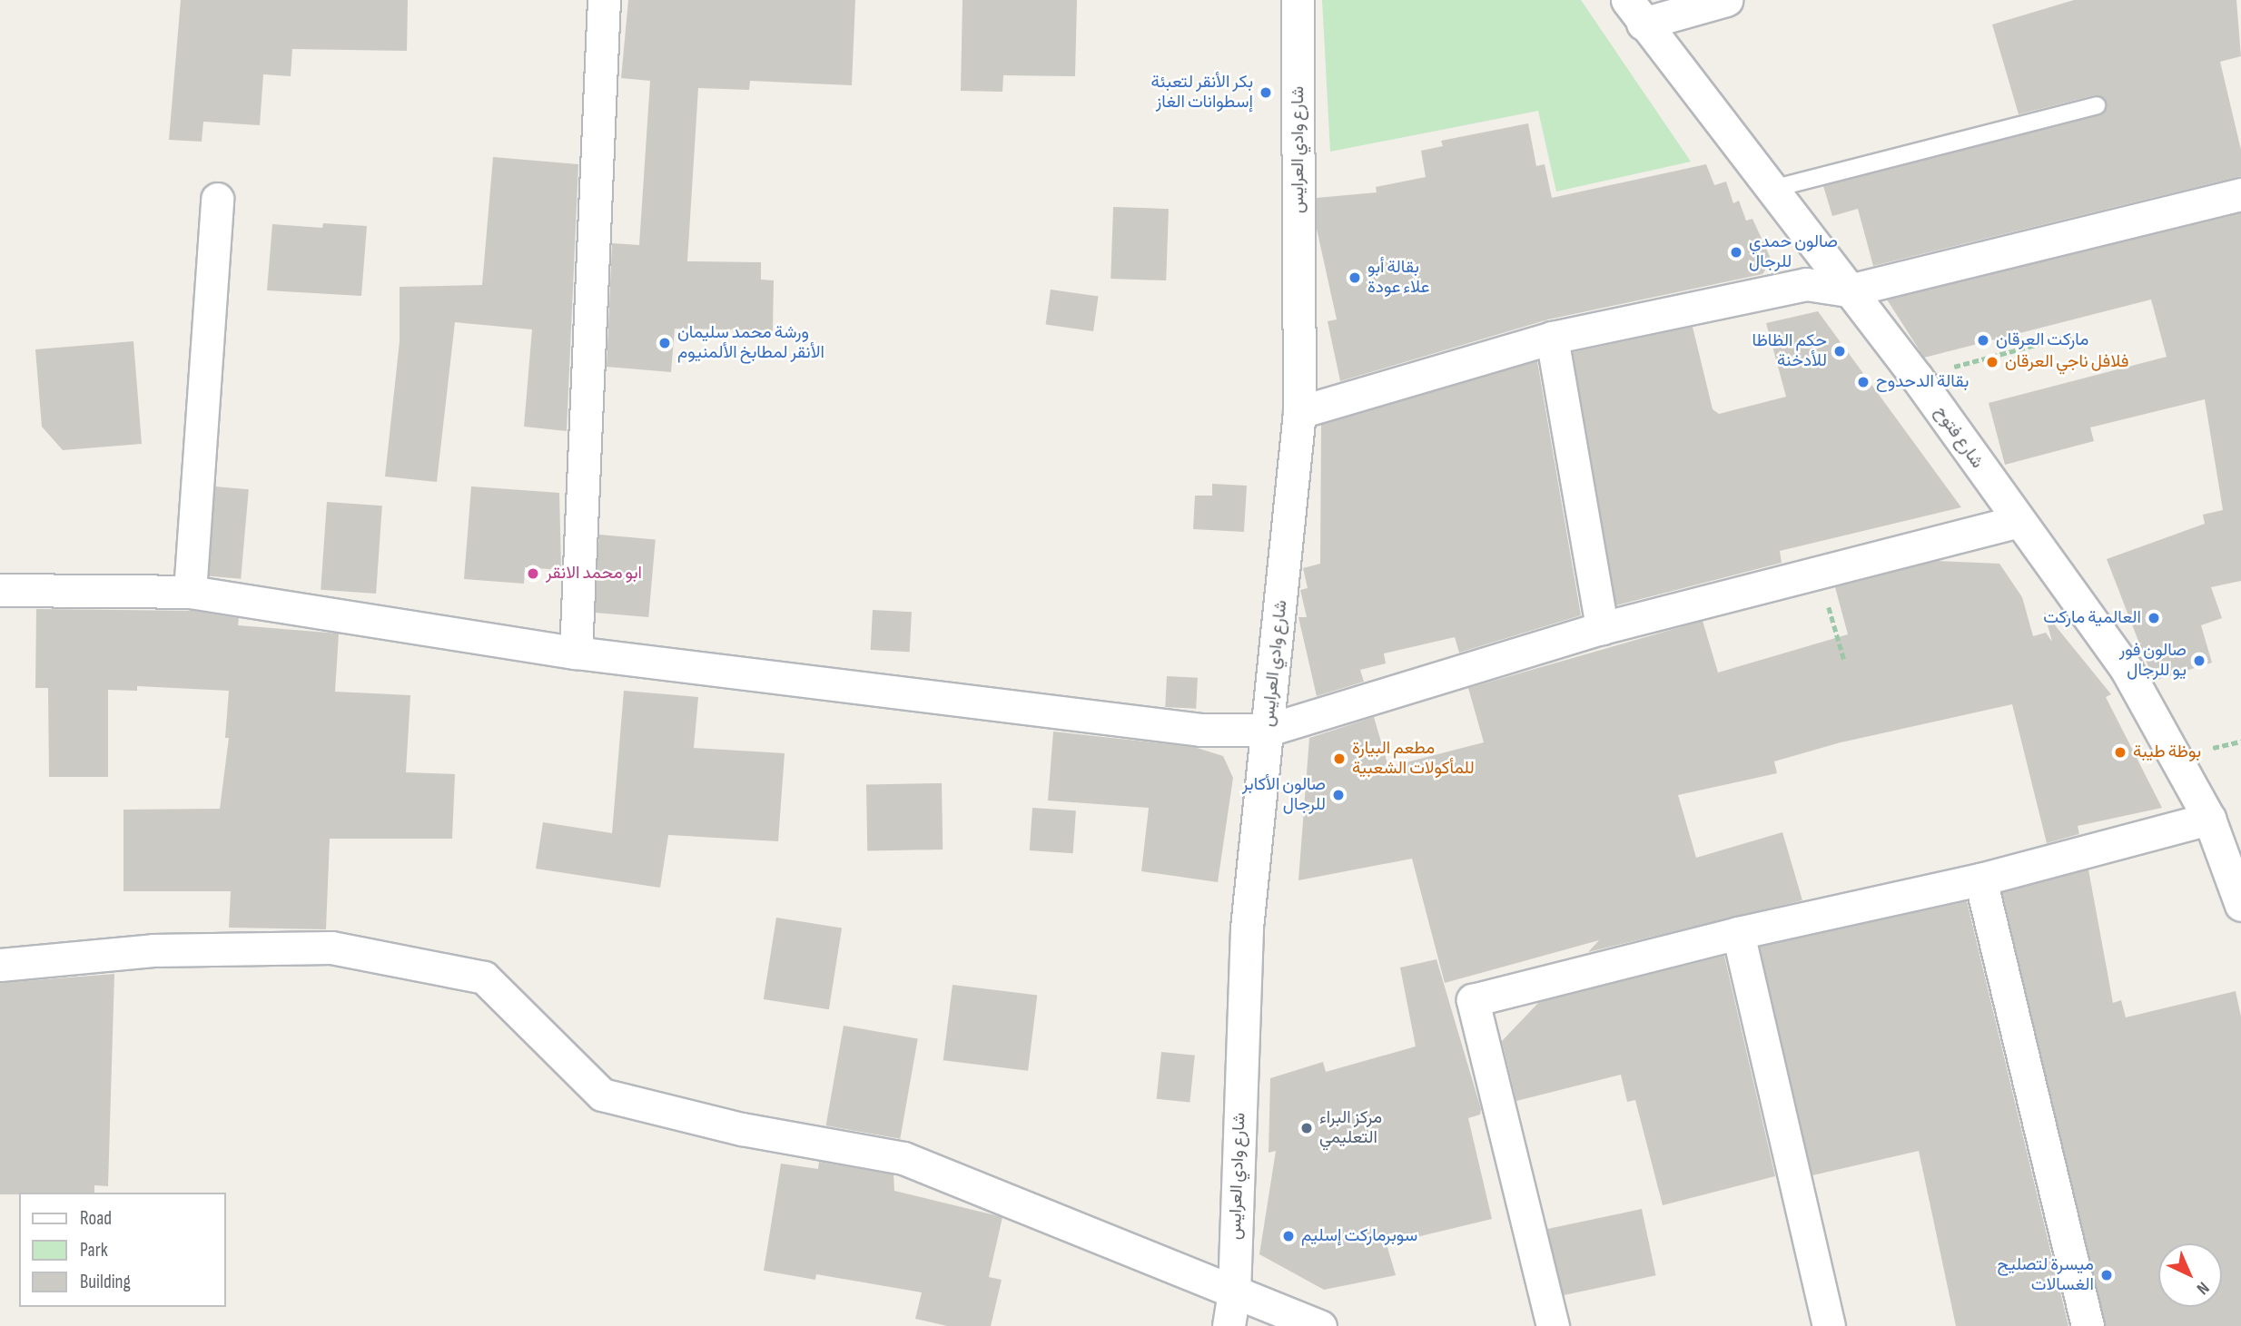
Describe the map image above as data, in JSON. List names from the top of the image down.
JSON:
{
  "streets": {
    "street": ["شارع وادي العرايس", "شارع فتوح"]
  },
  "places": [
    "بكر الأنقر لتعبئة إسطوانات الغاز",
    "صالون حمدي للرجال",
    "بقالة أبو علاء عودة",
    "ماركت العرقان",
    "ورشة محمد سليمان الأنقر لمطابخ الألمنيوم",
    "حكم الظاظا للأدخنة",
    "فلافل ناجي العرقان",
    "بقالة الدحدوح",
    "ابو محمد الانقر",
    "العالمية ماركت",
    "صالون فور يو للرجال",
    "بوظة طيبة",
    "مطعم البيارة للمأكولات الشعبية",
    "صالون الأكابر للرجال",
    "مركز البراء التعليمي",
    "سوبرماركت إسليم",
    "ميسرة لتصليح الغسالات"
  ],
  "legend": ["Road", "Park", "Building"],
  "north": "bottom right"
}
